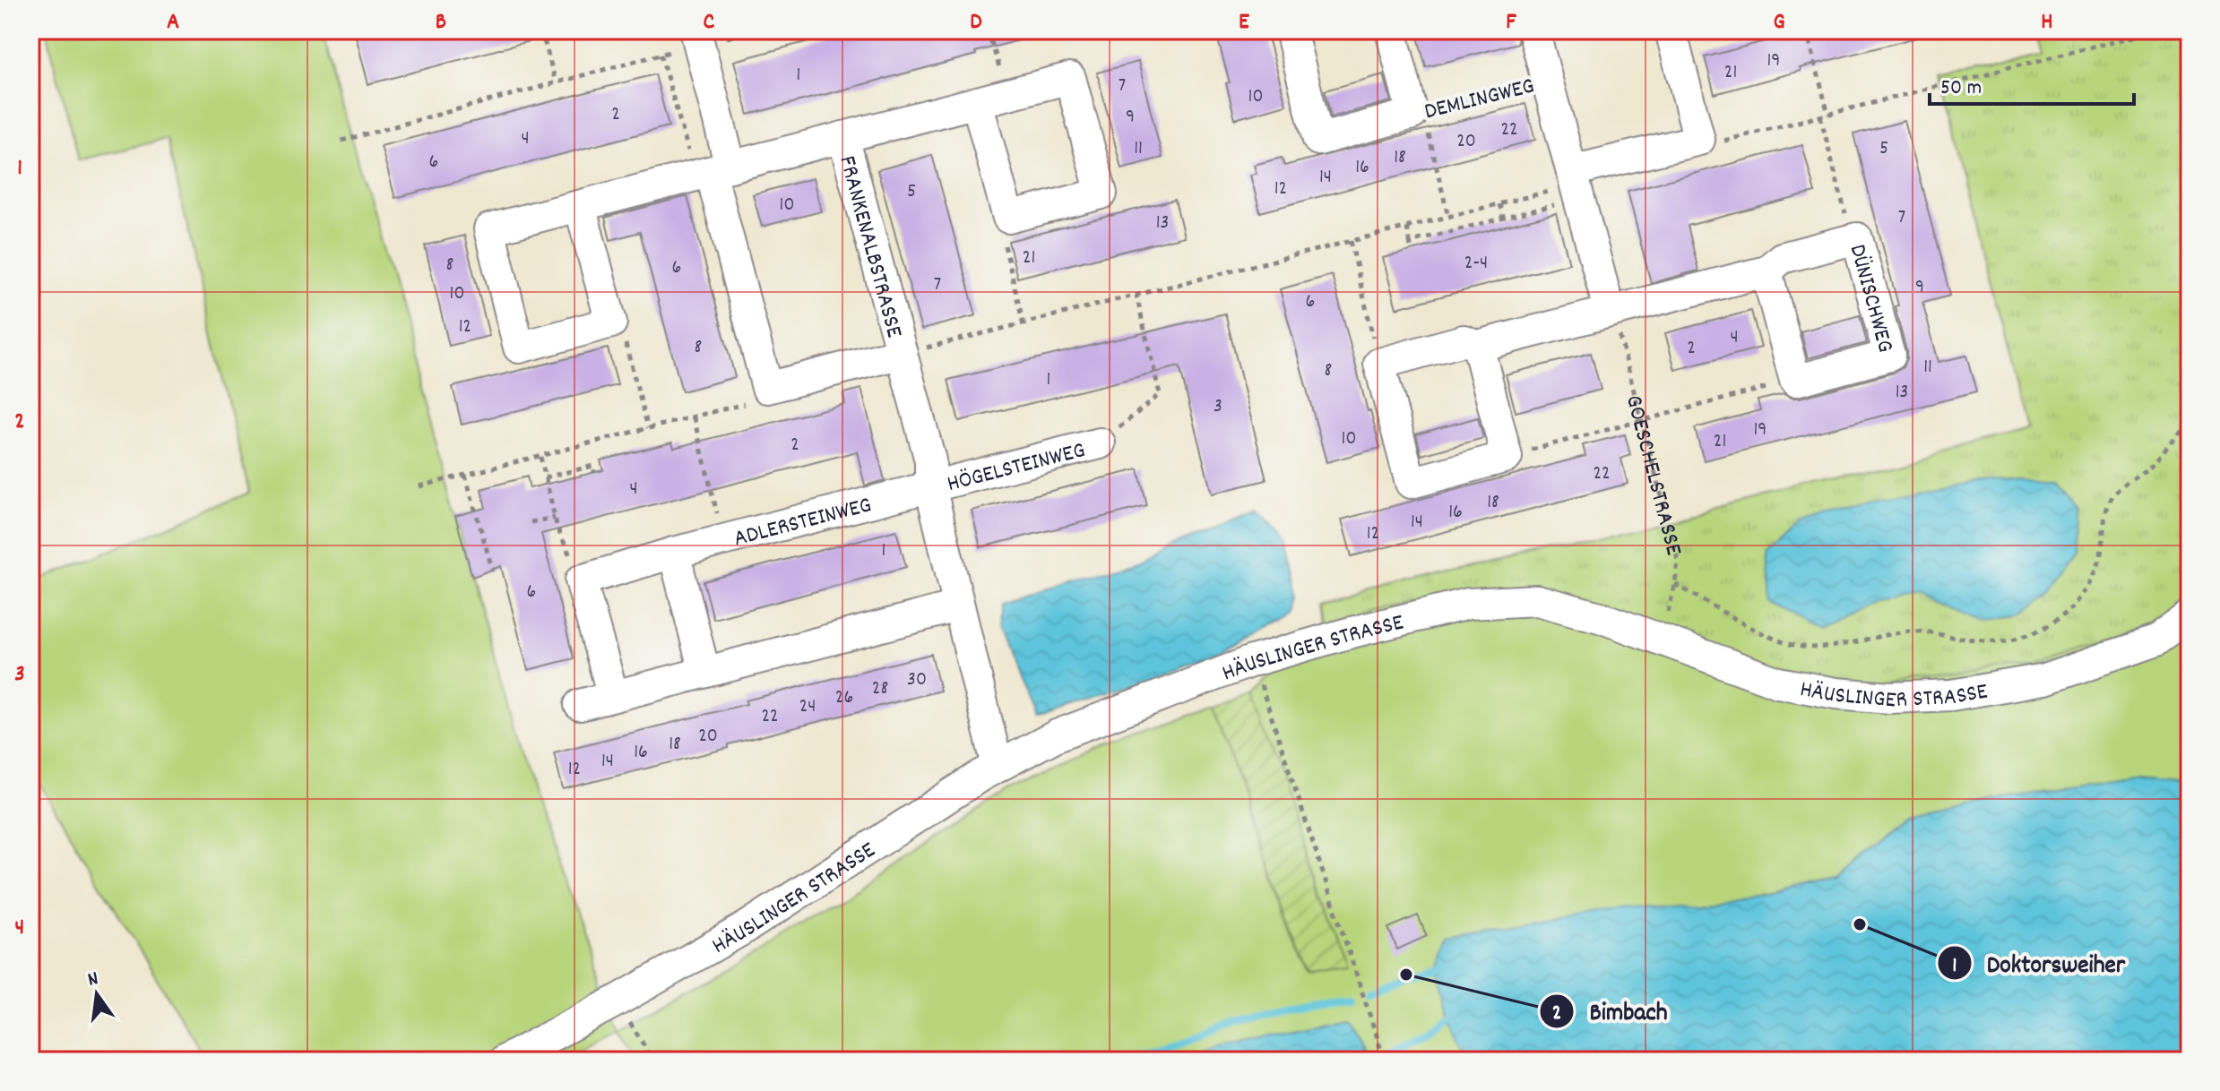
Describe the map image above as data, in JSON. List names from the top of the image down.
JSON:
{
  "streets": {
    "street": [
      "DEMLINGWEG",
      "FRANKENALBSTRASSE",
      "DÜNISCHWEG",
      "HÖGELSTEINWEG",
      "ADLERSTEINWEG",
      "HÄUSLINGER STRASSE"
    ],
    "path": ["GOESCHELSTRASSE"]
  },
  "crossings": [
    ["FRANKENALBSTRASSE", "HÖGELSTEINWEG"],
    ["FRANKENALBSTRASSE", "ADLERSTEINWEG"],
    ["FRANKENALBSTRASSE", "HÄUSLINGER STRASSE"],
    ["DÜNISCHWEG", "GOESCHELSTRASSE"],
    ["HÖGELSTEINWEG", "ADLERSTEINWEG"],
    ["GOESCHELSTRASSE", "HÄUSLINGER STRASSE"]
  ],
  "places": ["Doktorsweiher", "Bimbach"],
  "house_numbers": [
    "19",
    "21",
    "1",
    "7",
    "10",
    "2",
    "9",
    "22",
    "4",
    "20",
    "11",
    "5",
    "18",
    "6",
    "16",
    "14",
    "12",
    "5",
    "10",
    "7",
    "13",
    "21",
    "2-4",
    "8",
    "6",
    "7",
    "9",
    "10",
    "6",
    "12",
    "4",
    "8",
    "2",
    "11",
    "8",
    "1",
    "13",
    "3",
    "19",
    "10",
    "21",
    "2",
    "22",
    "4",
    "18",
    "16",
    "14",
    "12",
    "1",
    "6",
    "30",
    "28",
    "26",
    "24",
    "22",
    "20",
    "18",
    "16",
    "14",
    "12"
  ],
  "scale_bar": "50 m",
  "north": "top",
  "grid": {
    "columns": [
      "A",
      "B",
      "C",
      "D",
      "E",
      "F",
      "G",
      "H"
    ],
    "rows": [
      "1",
      "2",
      "3",
      "4"
    ]
  }
}
